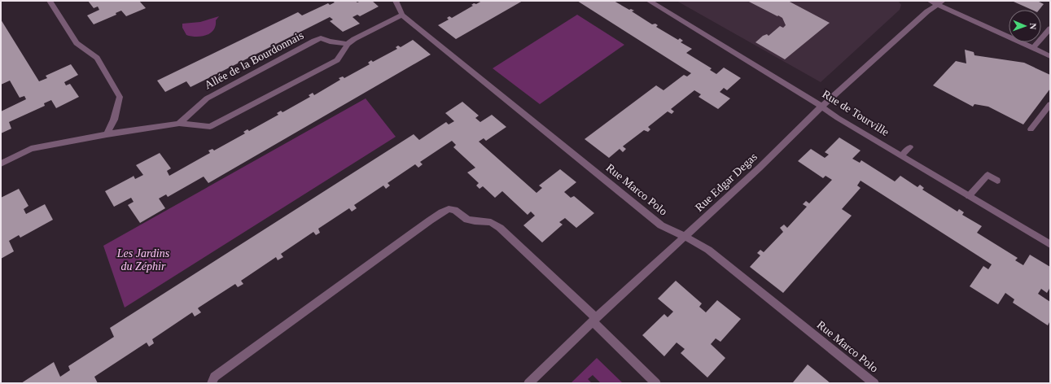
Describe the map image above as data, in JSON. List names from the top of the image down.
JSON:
{
  "streets": {
    "street": [
      "Allée de la Bourdonnais",
      "Rue de Tourville",
      "Rue Edgar Degas",
      "Rue Marco Polo"
    ]
  },
  "crossings": [
    ["Rue de Tourville", "Rue Edgar Degas"],
    ["Rue Edgar Degas", "Rue Marco Polo"]
  ],
  "parks": ["Les Jardins du Zéphir"],
  "north": "right"
}
